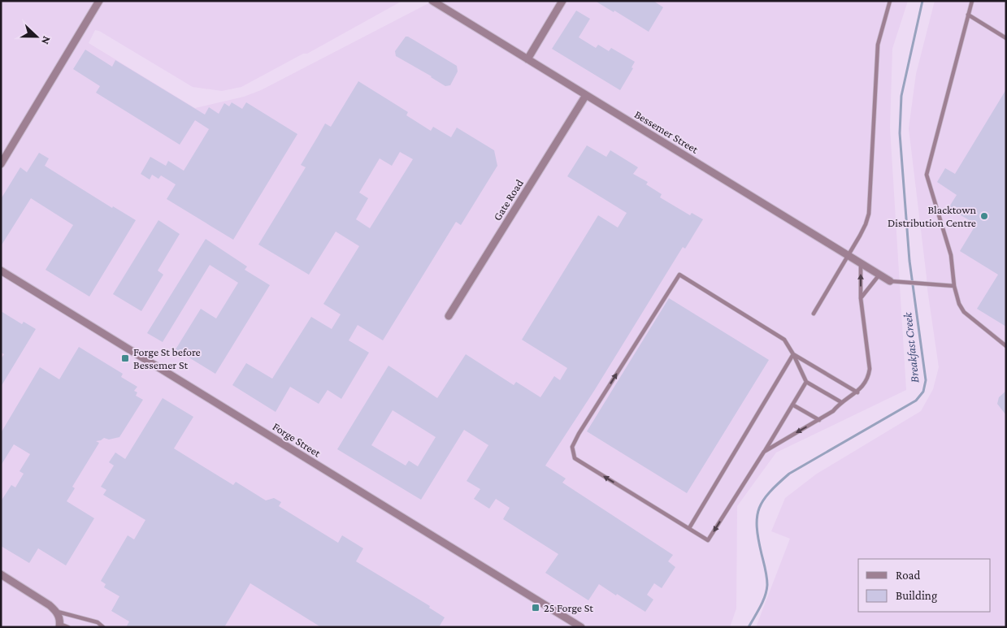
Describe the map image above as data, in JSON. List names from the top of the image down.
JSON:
{
  "streets": {
    "street": ["Bessemer Street", "Gate Road", "Forge Street"]
  },
  "crossings": [
    ["Bessemer Street", "Gate Road"]
  ],
  "water": ["Breakfast Creek"],
  "places": {
    "other": ["Blacktown Distribution Centre"],
    "transit": ["Forge St before Bessemer St", "25 Forge St"]
  },
  "legend": ["Road", "Building"],
  "north": "right"
}
